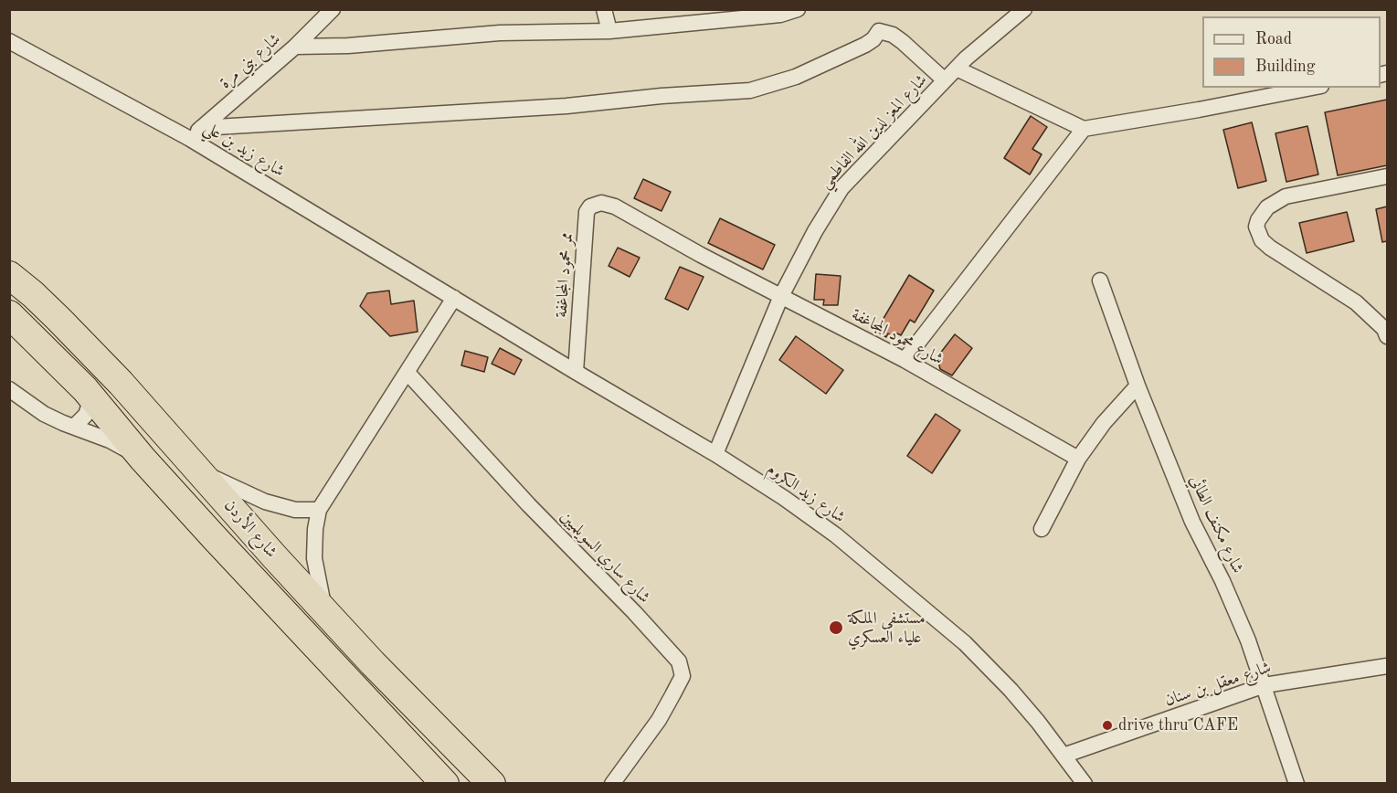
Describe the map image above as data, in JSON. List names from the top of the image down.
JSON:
{
  "streets": {
    "highway": ["شارع الأردن"],
    "street": [
      "شارع بني مرة",
      "شارع المعز لدين الله الفاطمي",
      "شارع زيد بن علي",
      "ممر محمود المجاغفة",
      "شارع محمود المجاغفة",
      "شارع زيد الكروم",
      "شارع مكنف الطائي",
      "شارع ساري السويلميين",
      "شارع معقل بن سنان"
    ]
  },
  "crossings": [
    ["شارع بني مرة", "شارع زيد بن علي"],
    ["شارع المعز لدين الله الفاطمي", "شارع محمود المجاغفة"],
    ["شارع المعز لدين الله الفاطمي", "شارع زيد الكروم"],
    ["شارع زيد بن علي", "شارع زيد الكروم"],
    ["ممر محمود المجاغفة", "شارع محمود المجاغفة"],
    ["ممر محمود المجاغفة", "شارع زيد الكروم"],
    ["شارع زيد الكروم", "شارع معقل بن سنان"],
    ["شارع مكنف الطائي", "شارع معقل بن سنان"]
  ],
  "places": ["مستشفى الملكة علياء العسكري", "drive thru CAFE"],
  "legend": ["Road", "Building"]
}
